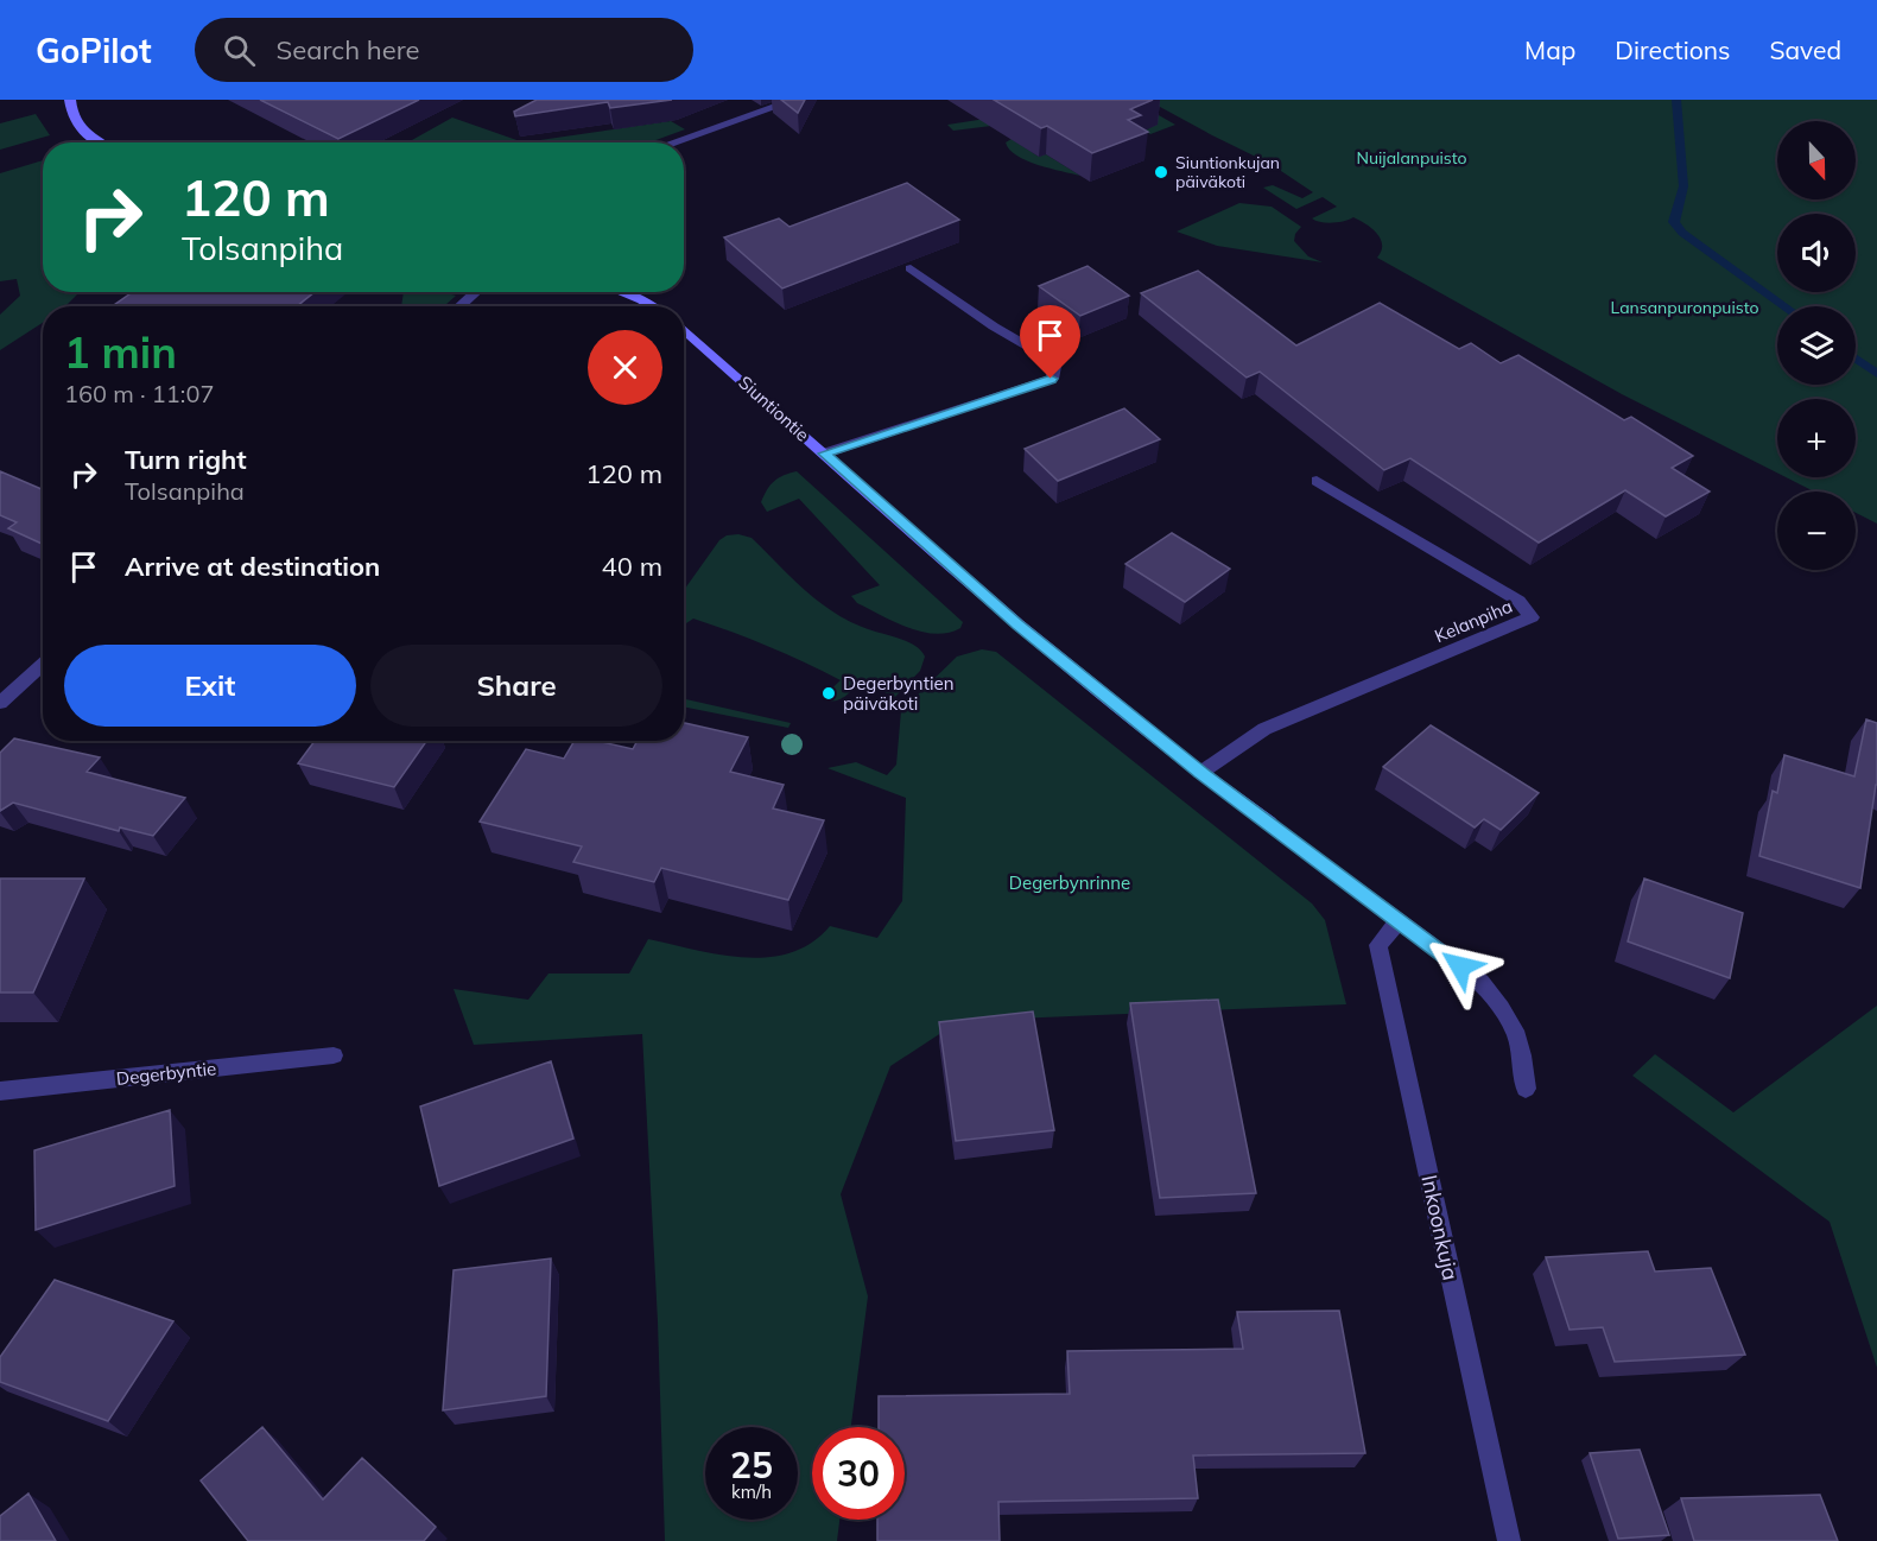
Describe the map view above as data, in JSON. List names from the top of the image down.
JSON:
{
  "streets": {
    "street": [
      "Siuntiontie",
      "Kelanpiha",
      "Degerbyntie",
      "Inkoonkuja"
    ]
  },
  "crossings": [
    ["Siuntiontie", "Kelanpiha"],
    ["Siuntiontie", "Inkoonkuja"]
  ],
  "parks": ["Nuijalanpuisto", "Lansanpuronpuisto", "Degerbynrinne"],
  "places": ["Siuntionkujan päiväkoti", "Degerbyntien päiväkoti"],
  "north": "bottom",
  "page": {
    "header": "GoPilot",
    "search": "Search here",
    "nav": ["Map", "Directions", "Saved"],
    "map_buttons": ["+", "−"],
    "turn": ["120 m", "Tolsanpiha"],
    "heading": ["1 min", "160 m · 11:07"],
    "list": [
      {
        "name": "Turn right",
        "note": "Tolsanpiha",
        "value": "120 m"
      },
      {
        "name": "Arrive at destination",
        "value": "40 m"
      }
    ],
    "buttons": ["Exit", "Share"],
    "speed": "25 km/h",
    "limit": "30"
  }
}
